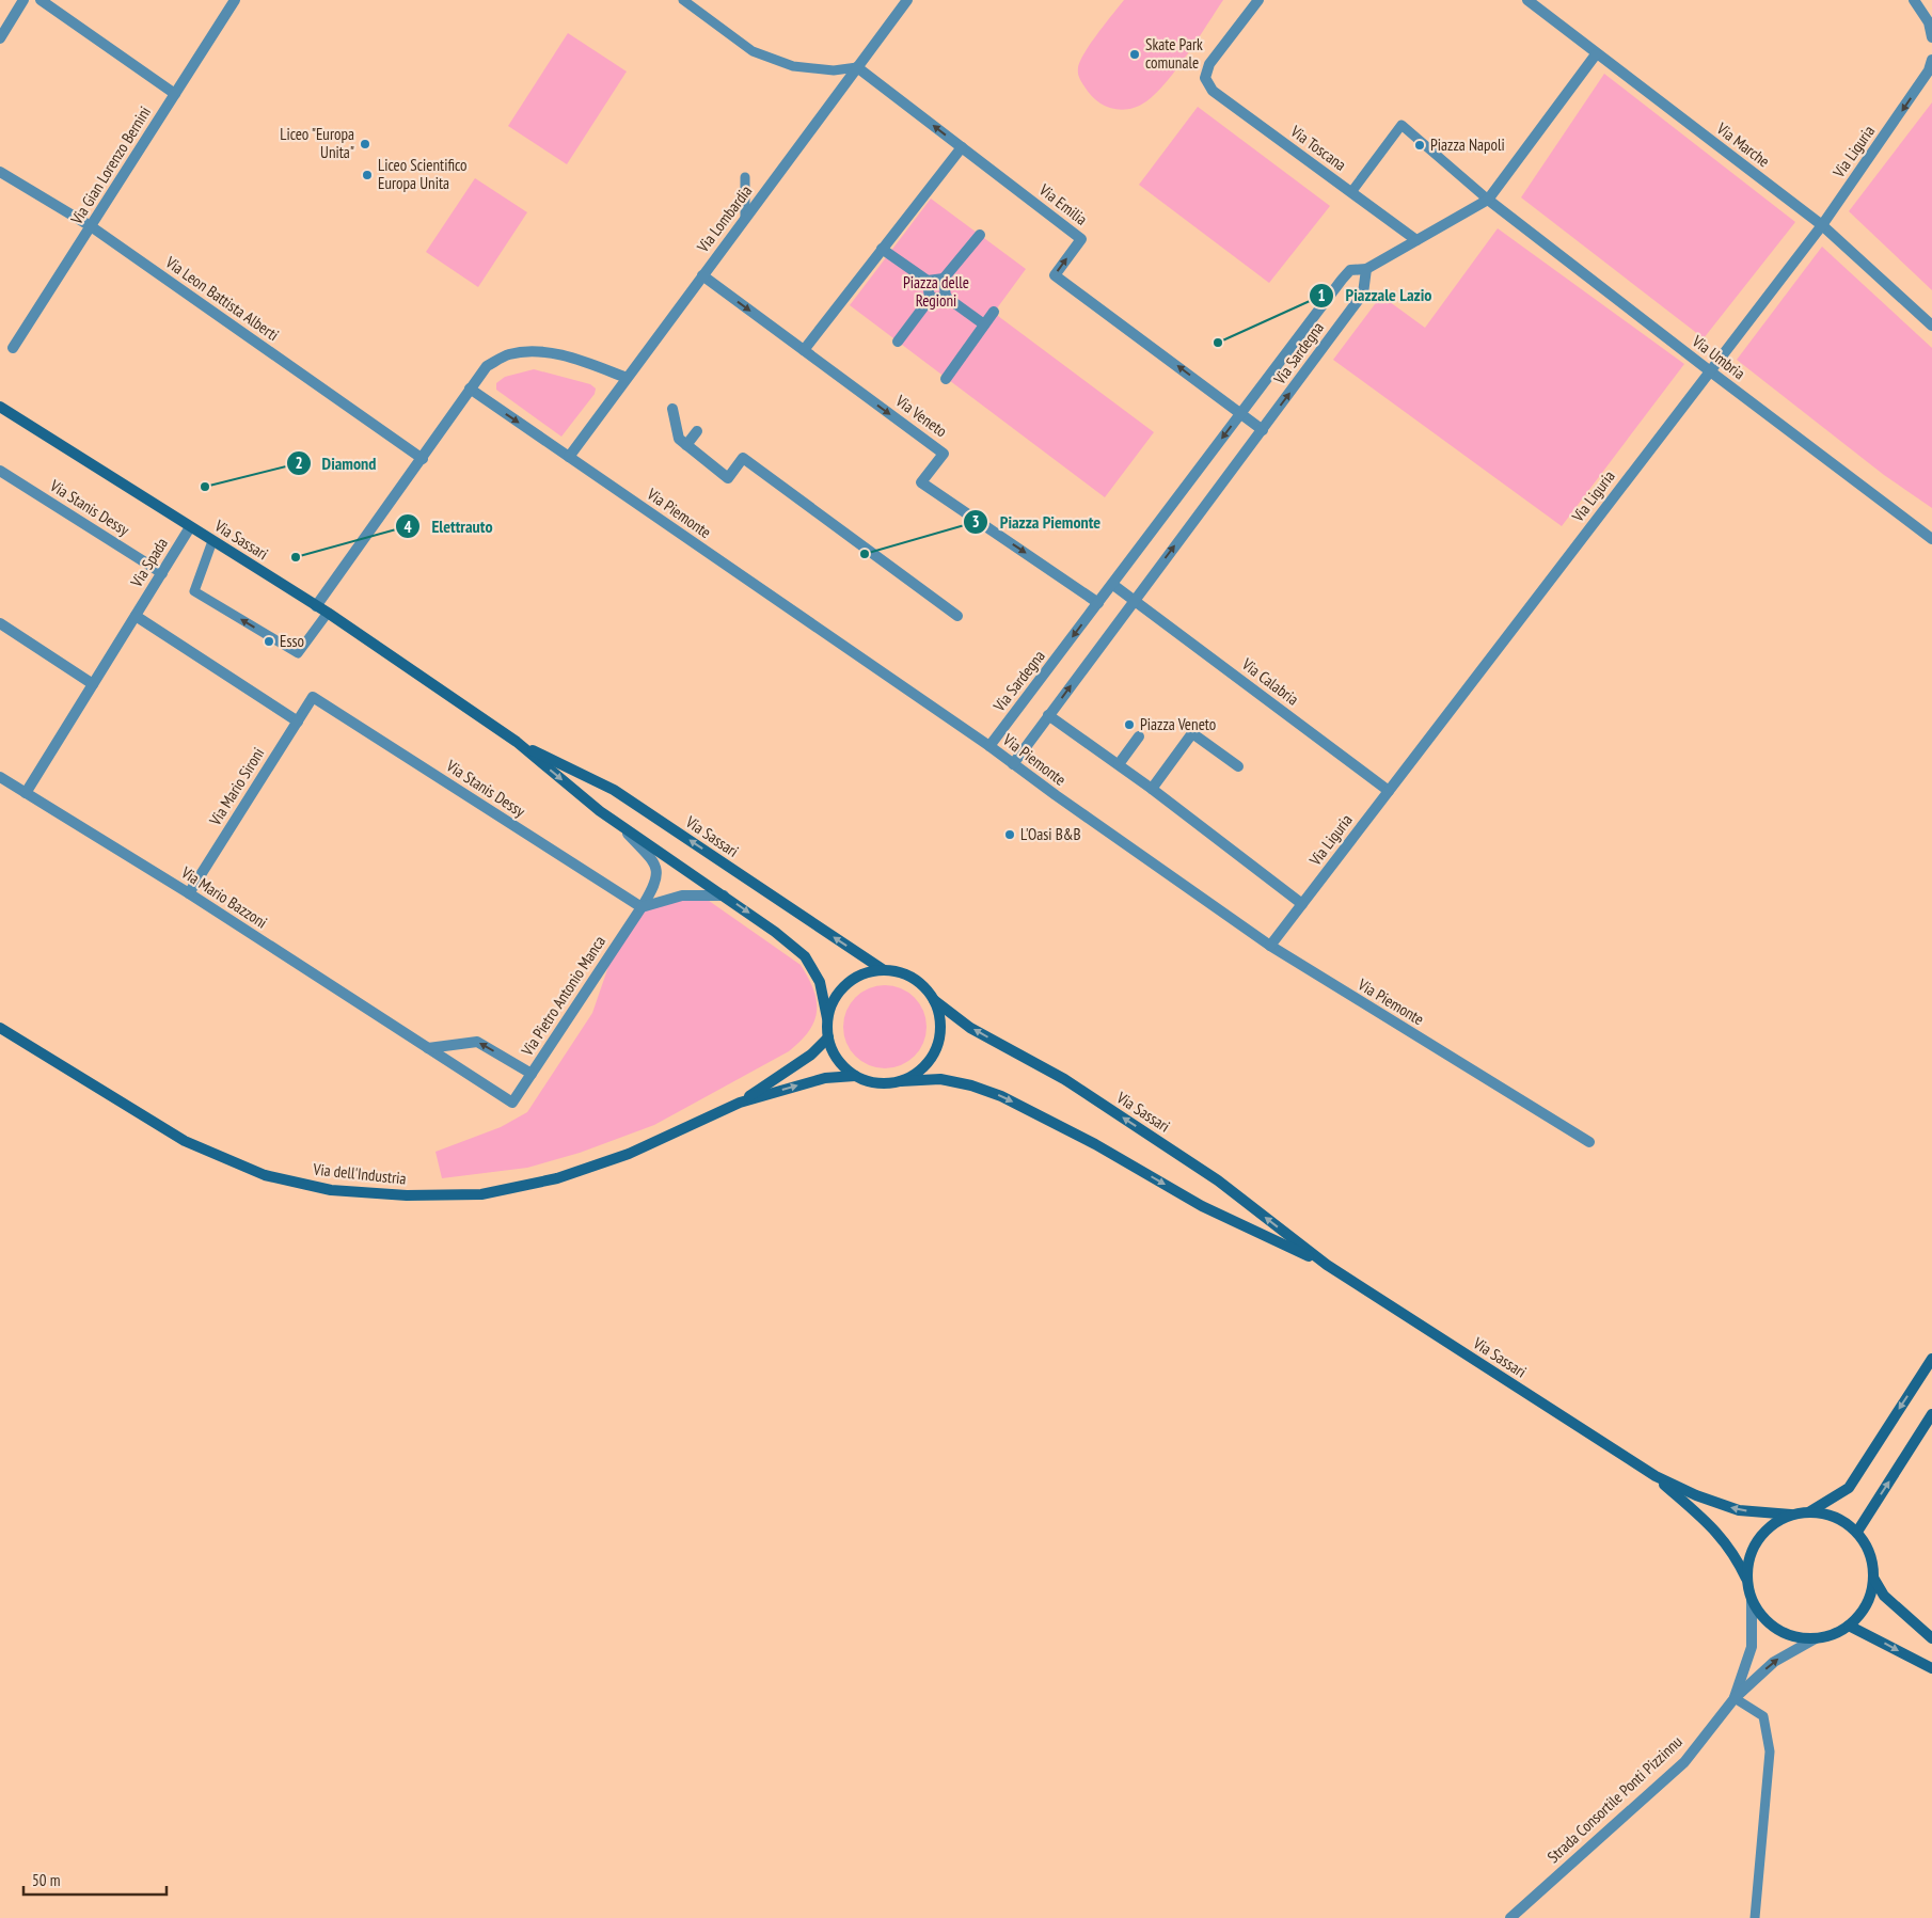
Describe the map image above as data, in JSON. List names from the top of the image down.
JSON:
{
  "streets": {
    "main road": ["Via Sassari", "Via dell'Industria"],
    "street": [
      "Via Marche",
      "Via Toscana",
      "Via Liguria",
      "Via Gian Lorenzo Bernini",
      "Via Emilia",
      "Via Lombardia",
      "Via Leon Battista Alberti",
      "Via Sardegna",
      "Via Umbria",
      "Via Veneto",
      "Via Stanis Dessy",
      "Via Piemonte",
      "Via Spada",
      "Via Calabria",
      "Via Mario Sironi",
      "Via Mario Bazzoni",
      "Via Pietro Antonio Manca",
      "Strada Consortile Ponti Pizzinnu"
    ]
  },
  "crossings": [
    ["Via Marche", "Via Liguria"],
    ["Via Liguria", "Via Umbria"],
    ["Via Liguria", "Via Piemonte"],
    ["Via Liguria", "Via Calabria"],
    ["Via Gian Lorenzo Bernini", "Via Leon Battista Alberti"],
    ["Via Emilia", "Via Lombardia"],
    ["Via Emilia", "Via Sardegna"],
    ["Via Lombardia", "Via Veneto"],
    ["Via Lombardia", "Via Piemonte"],
    ["Via Sardegna", "Via Veneto"],
    ["Via Sardegna", "Via Piemonte"],
    ["Via Sardegna", "Via Calabria"],
    ["Via Stanis Dessy", "Via Spada"],
    ["Via Stanis Dessy", "Via Mario Sironi"],
    ["Via Stanis Dessy", "Via Pietro Antonio Manca"],
    ["Via Sassari", "Via Spada"],
    ["Via Sassari", "Via Pietro Antonio Manca"],
    ["Via Sassari", "Via dell'Industria"],
    ["Via Sassari", "Strada Consortile Ponti Pizzinnu"],
    ["Via Spada", "Via Mario Bazzoni"],
    ["Via Mario Sironi", "Via Mario Bazzoni"],
    ["Via Mario Bazzoni", "Via Pietro Antonio Manca"]
  ],
  "one_way": ["Via Emilia", "Via Veneto"],
  "parks": ["Piazza delle Regioni"],
  "places": [
    "Skate Park comunale",
    "Liceo \"Europa Unita\"",
    "Piazza Napoli",
    "Liceo Scientifico Europa Unita",
    "Piazzale Lazio",
    "Diamond",
    "Piazza Piemonte",
    "Elettrauto",
    "Esso",
    "Piazza Veneto",
    "L'Oasi B&B"
  ],
  "scale_bar": "50 m"
}
